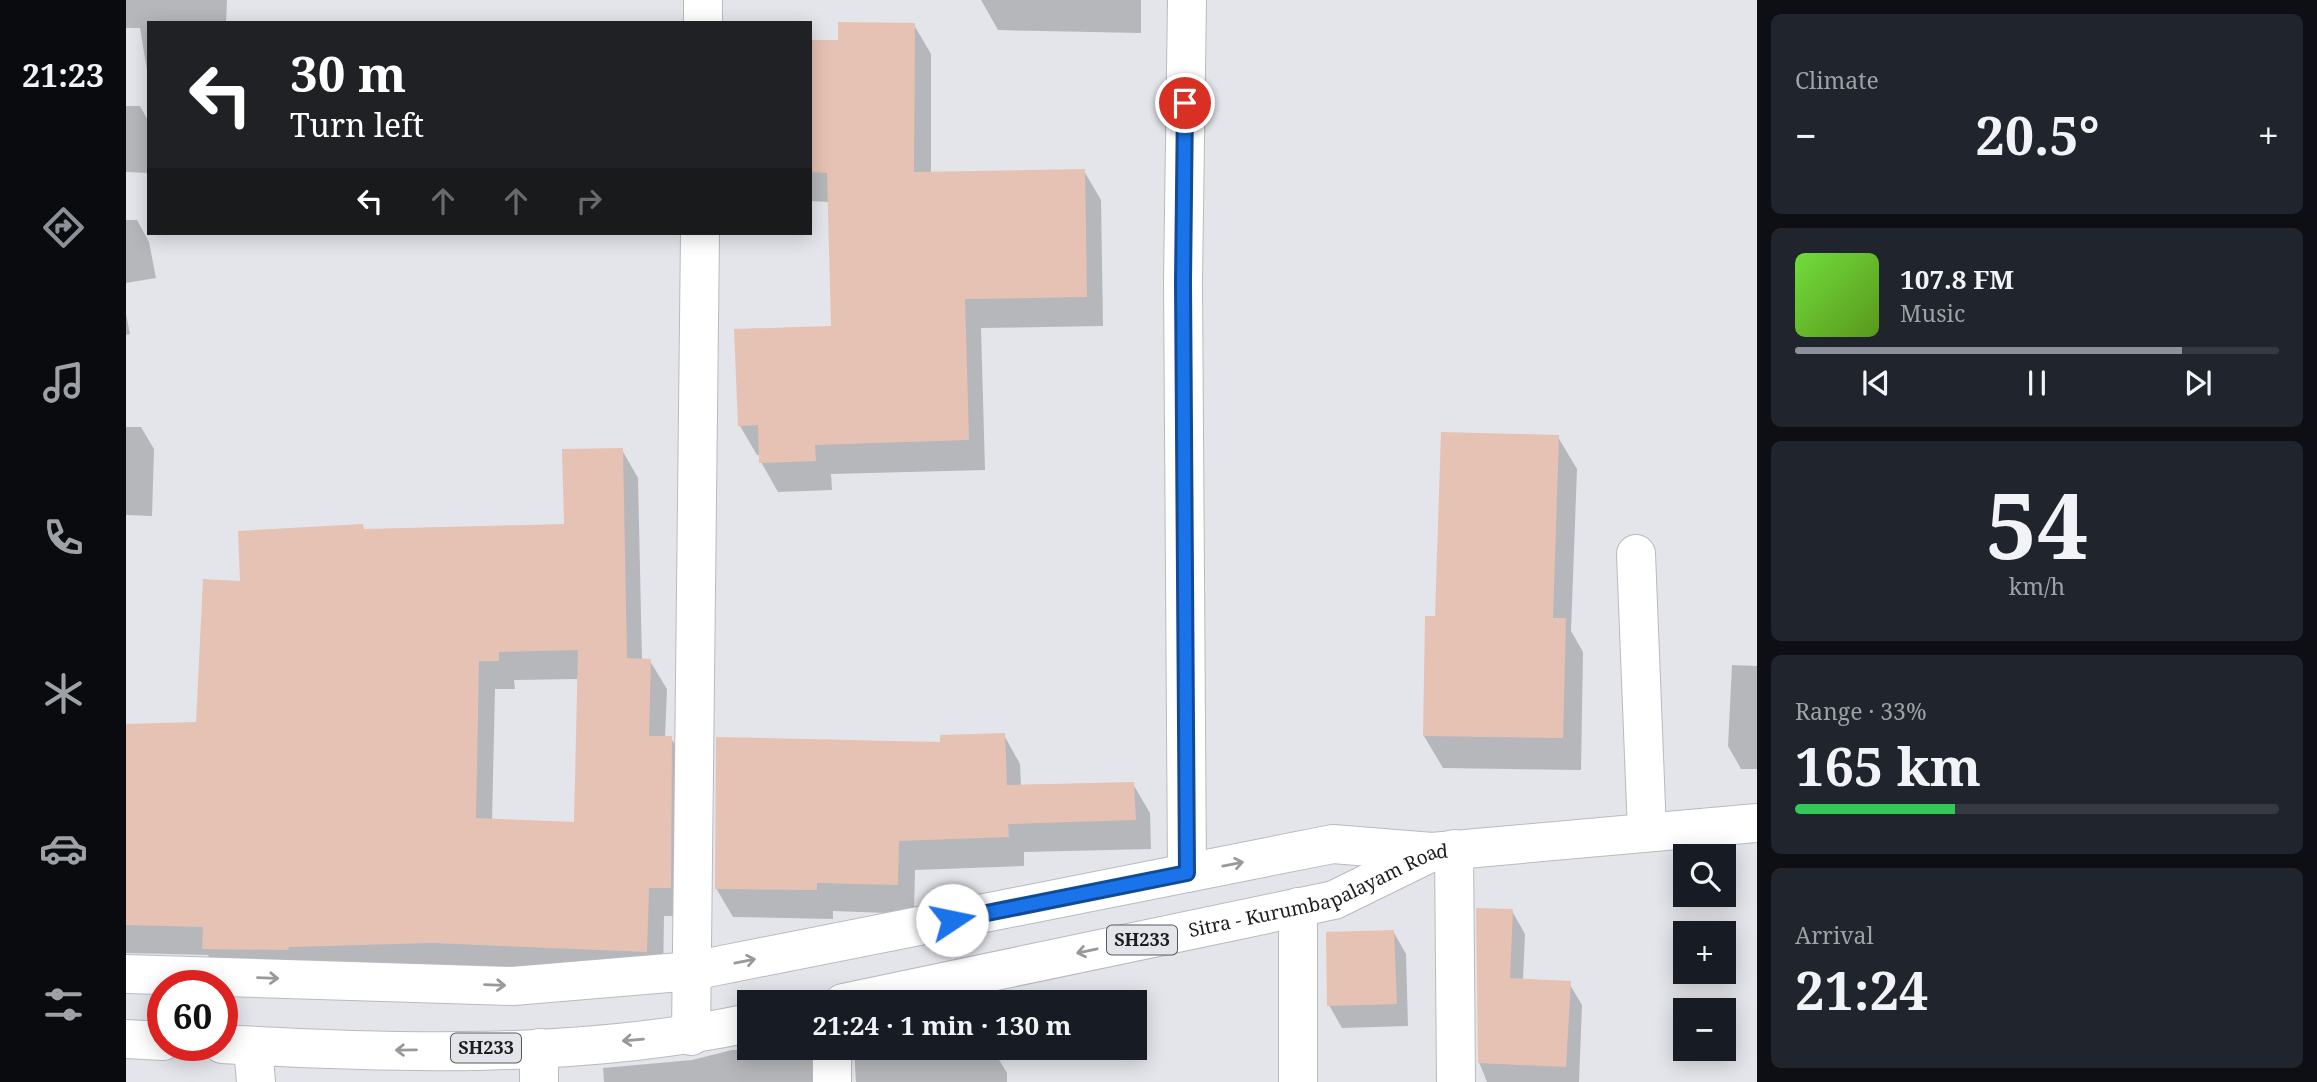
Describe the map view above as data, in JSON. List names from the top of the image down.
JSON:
{
  "streets": {
    "main road": ["Sitra - Kurumbapalayam Road", "SH233"]
  },
  "page": {
    "tabs": "21:23",
    "tile": [
      "Climate",
      ["54", "km/h"],
      ["Range · 33%", "165 km"],
      ["Arrival", "21:24"]
    ],
    "turn": ["30 m", "Turn left"],
    "heat": ["−", "20.5°", "+"],
    "song": ["107.8 FM", "Music"],
    "map_buttons": ["+", "−"],
    "limit": "60",
    "trip": "21:24 · 1 min · 130 m"
  }
}
